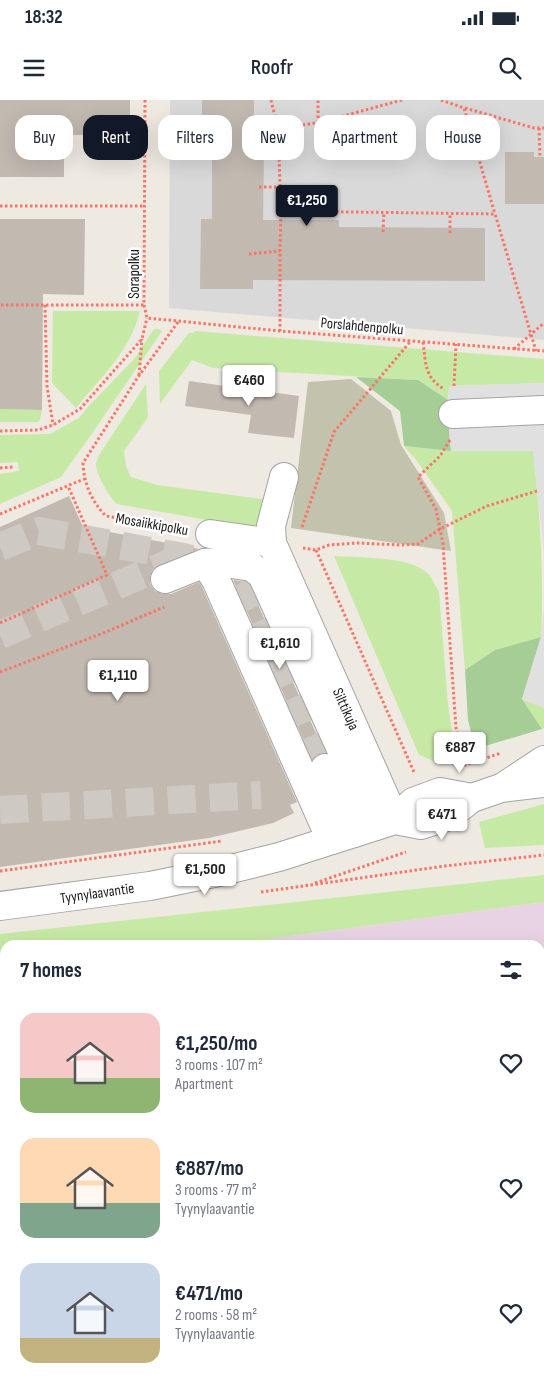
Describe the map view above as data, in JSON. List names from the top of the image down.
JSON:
{
  "streets": {
    "street": ["Mosaiikkipolku", "Silttikuja", "Tyynylaavantie"],
    "path": ["Sorapolku", "Porslahdenpolku"]
  },
  "crossings": [
    ["Sorapolku", "Porslahdenpolku"],
    ["Mosaiikkipolku", "Silttikuja"],
    ["Silttikuja", "Tyynylaavantie"]
  ],
  "page": {
    "status": "18:32",
    "header": "Roofr",
    "chip": [
      "Buy",
      "Rent",
      "Filters",
      "New",
      "Apartment",
      "House"
    ],
    "price": [
      "€1,250",
      "€460",
      "€1,610",
      "€1,110",
      "€887",
      "€471",
      "€1,500"
    ],
    "heading": "7 homes",
    "list": [
      {
        "name": "€1,250/mo",
        "note": "3 rooms · 107 m² · Apartment"
      },
      {
        "name": "€887/mo",
        "note": "3 rooms · 77 m² · Tyynylaavantie"
      },
      {
        "name": "€471/mo",
        "note": "2 rooms · 58 m² · Tyynylaavantie"
      }
    ]
  }
}
